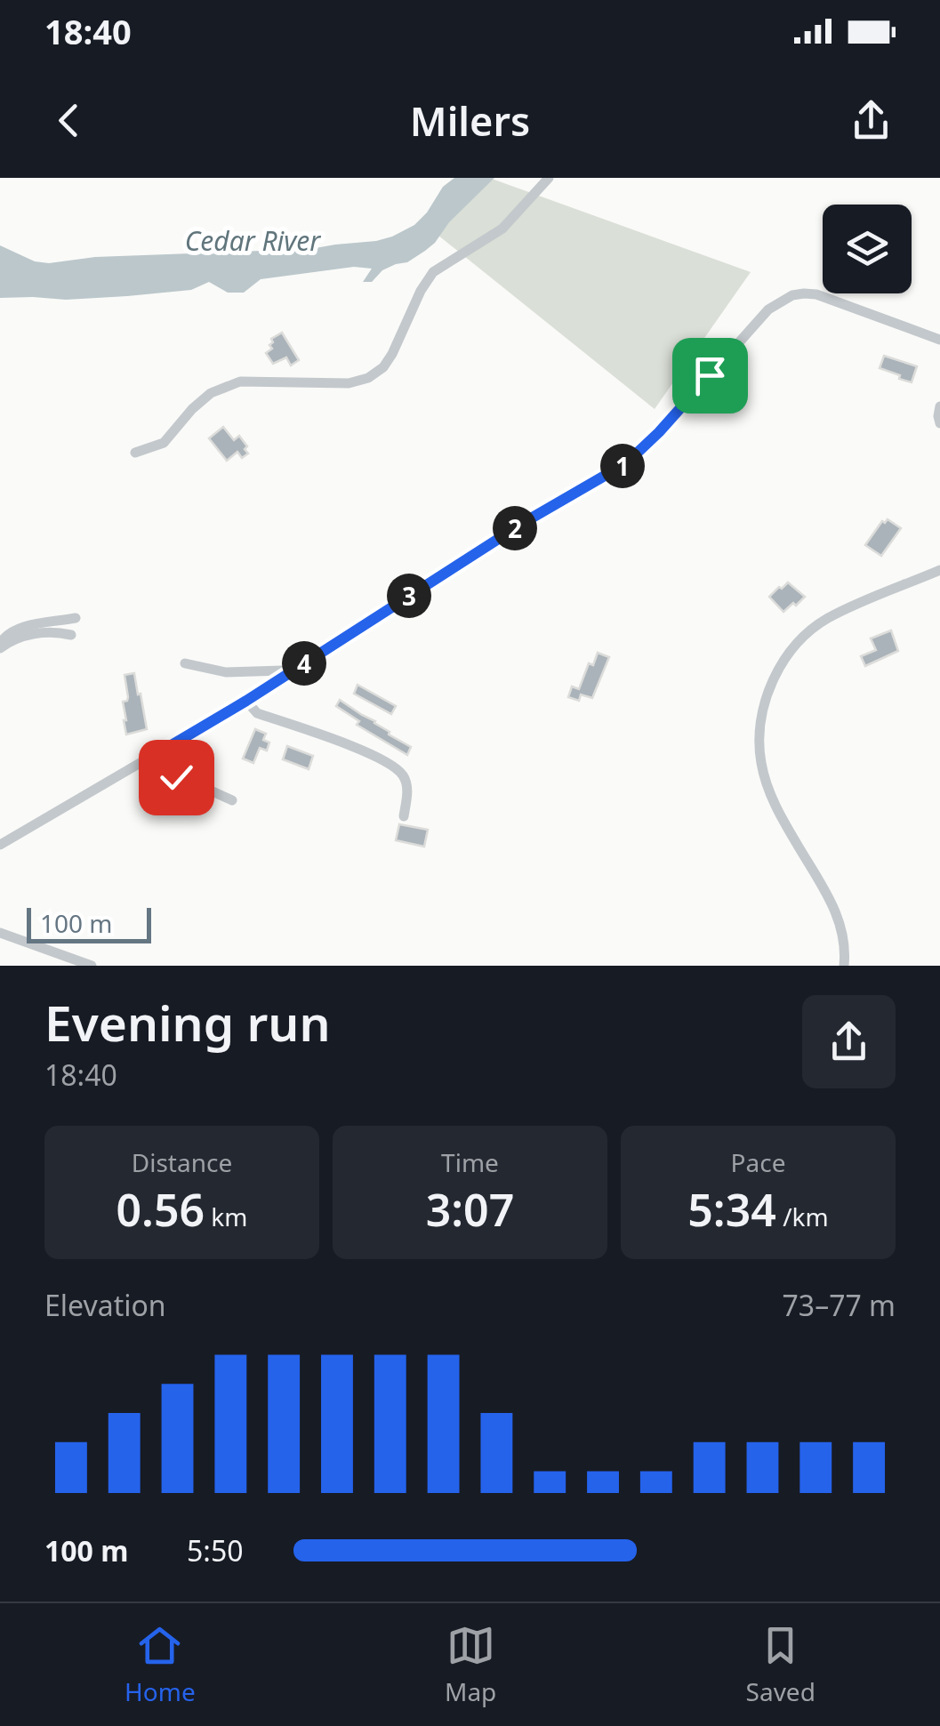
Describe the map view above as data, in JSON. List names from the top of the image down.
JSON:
{
  "water": ["Cedar River"],
  "scale_bar": "100 m",
  "page": {
    "status": "18:40",
    "header": "Milers",
    "pins": [
      "1",
      "2",
      "3",
      "4"
    ],
    "scale": "100 m",
    "heading": ["Evening run", "18:40"],
    "stats": [
      ["Distance", "0.56 km"],
      ["Time", "3:07"],
      ["Pace", "5:34 /km"]
    ],
    "chart": ["Elevation", "73–77 m"],
    "list": [
      {
        "name": "100 m",
        "note": "5:50"
      }
    ],
    "tabs": ["Home", "Map", "Saved"]
  }
}
